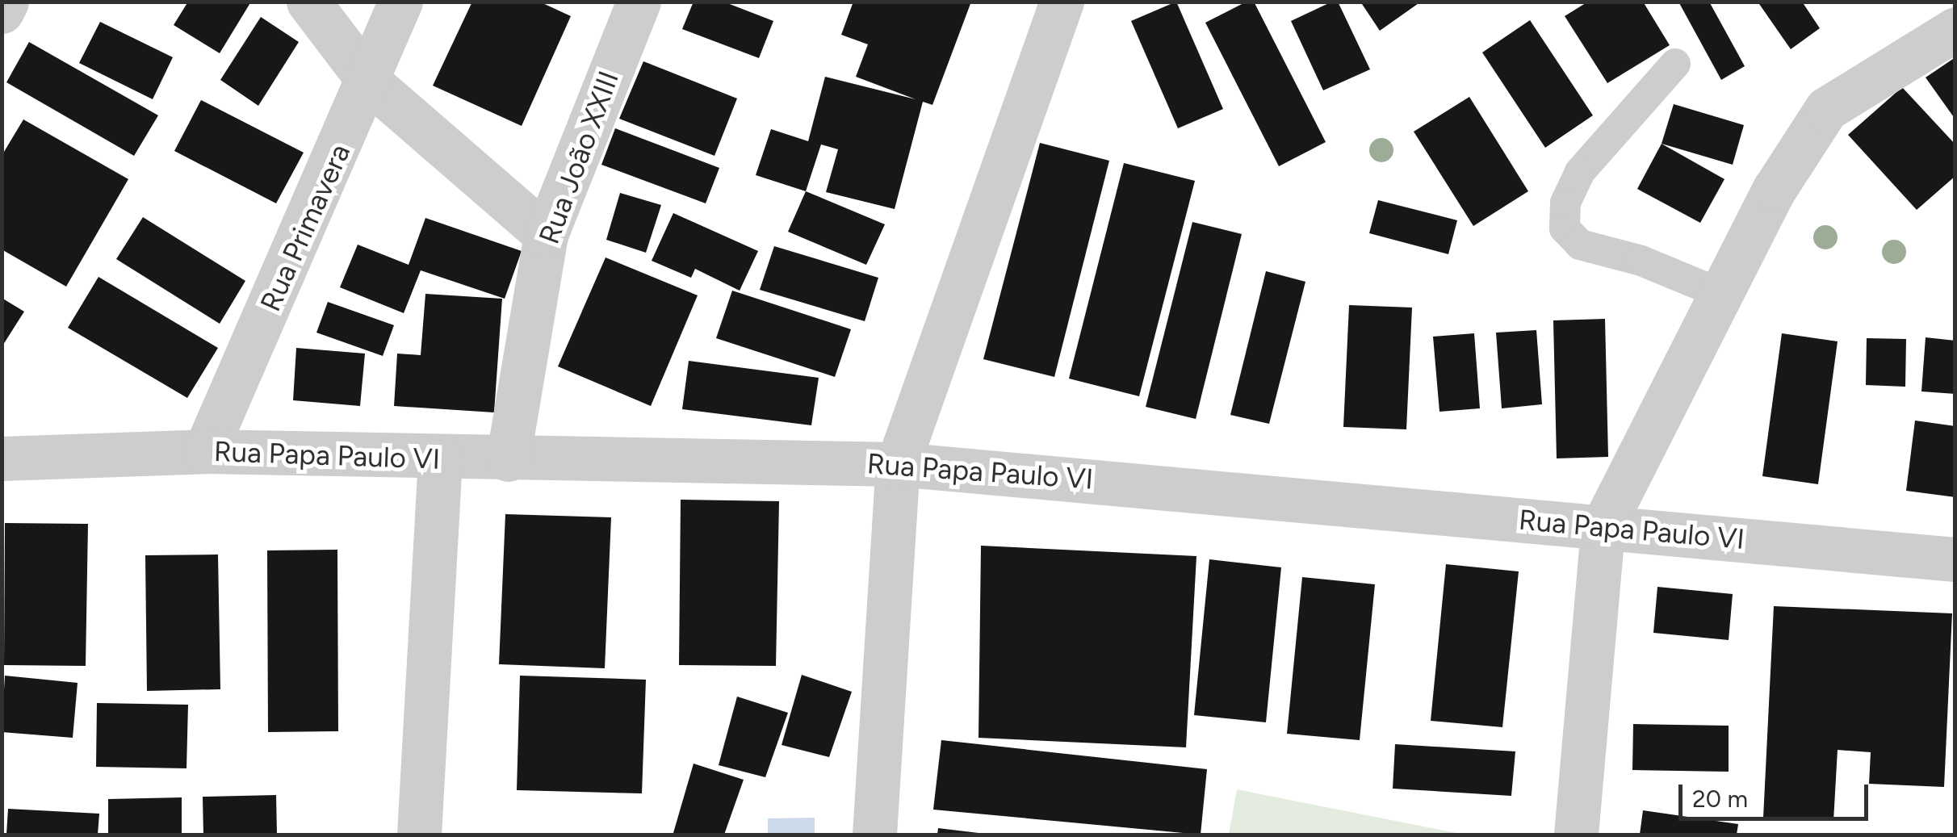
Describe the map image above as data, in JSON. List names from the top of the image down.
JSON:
{
  "streets": {
    "street": ["Rua João XXIII", "Rua Primavera", "Rua Papa Paulo VI"]
  },
  "crossings": [
    ["Rua João XXIII", "Rua Papa Paulo VI"],
    ["Rua Primavera", "Rua Papa Paulo VI"]
  ],
  "scale_bar": "20 m"
}
